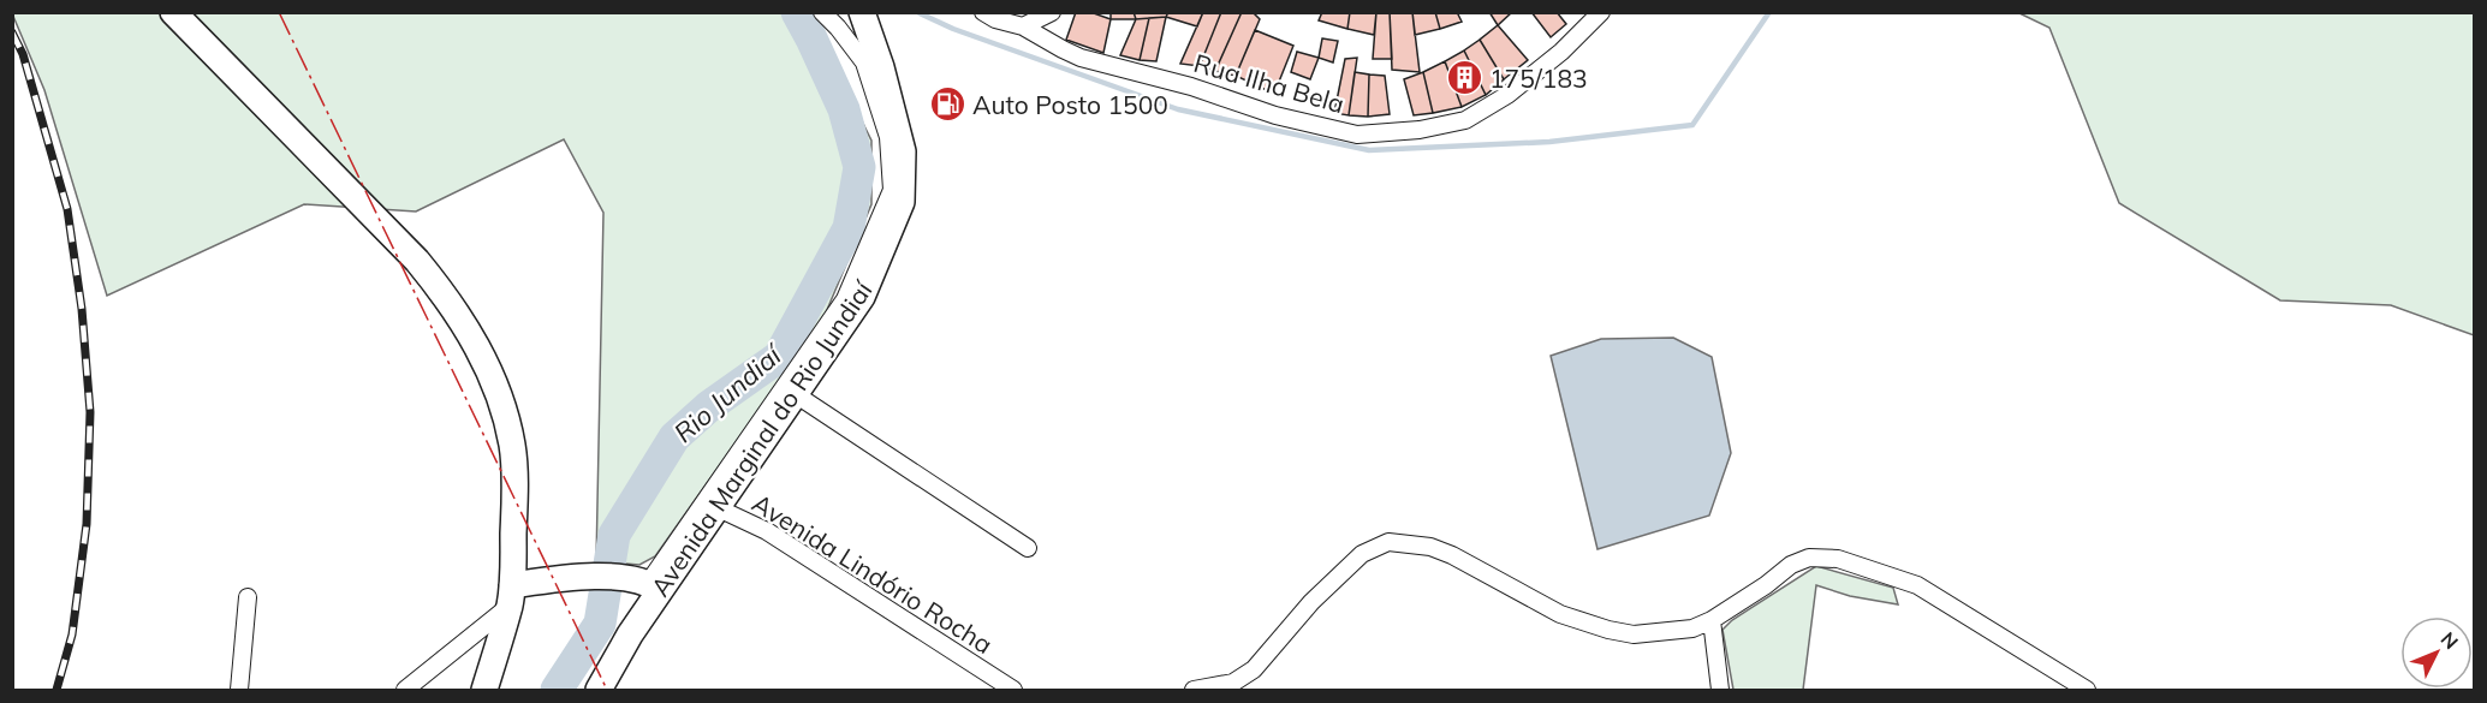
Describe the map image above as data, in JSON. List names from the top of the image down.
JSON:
{
  "streets": {
    "main road": ["Avenida Marginal do Rio Jundiaí"],
    "street": ["Rua Ilha Bela", "Avenida Lindório Rocha"]
  },
  "crossings": [
    ["Avenida Marginal do Rio Jundiaí", "Avenida Lindório Rocha"]
  ],
  "water": ["Rio Jundiaí"],
  "places": {
    "building": ["175/183"],
    "fuel station": ["Auto Posto 1500"]
  },
  "north": "top right"
}
